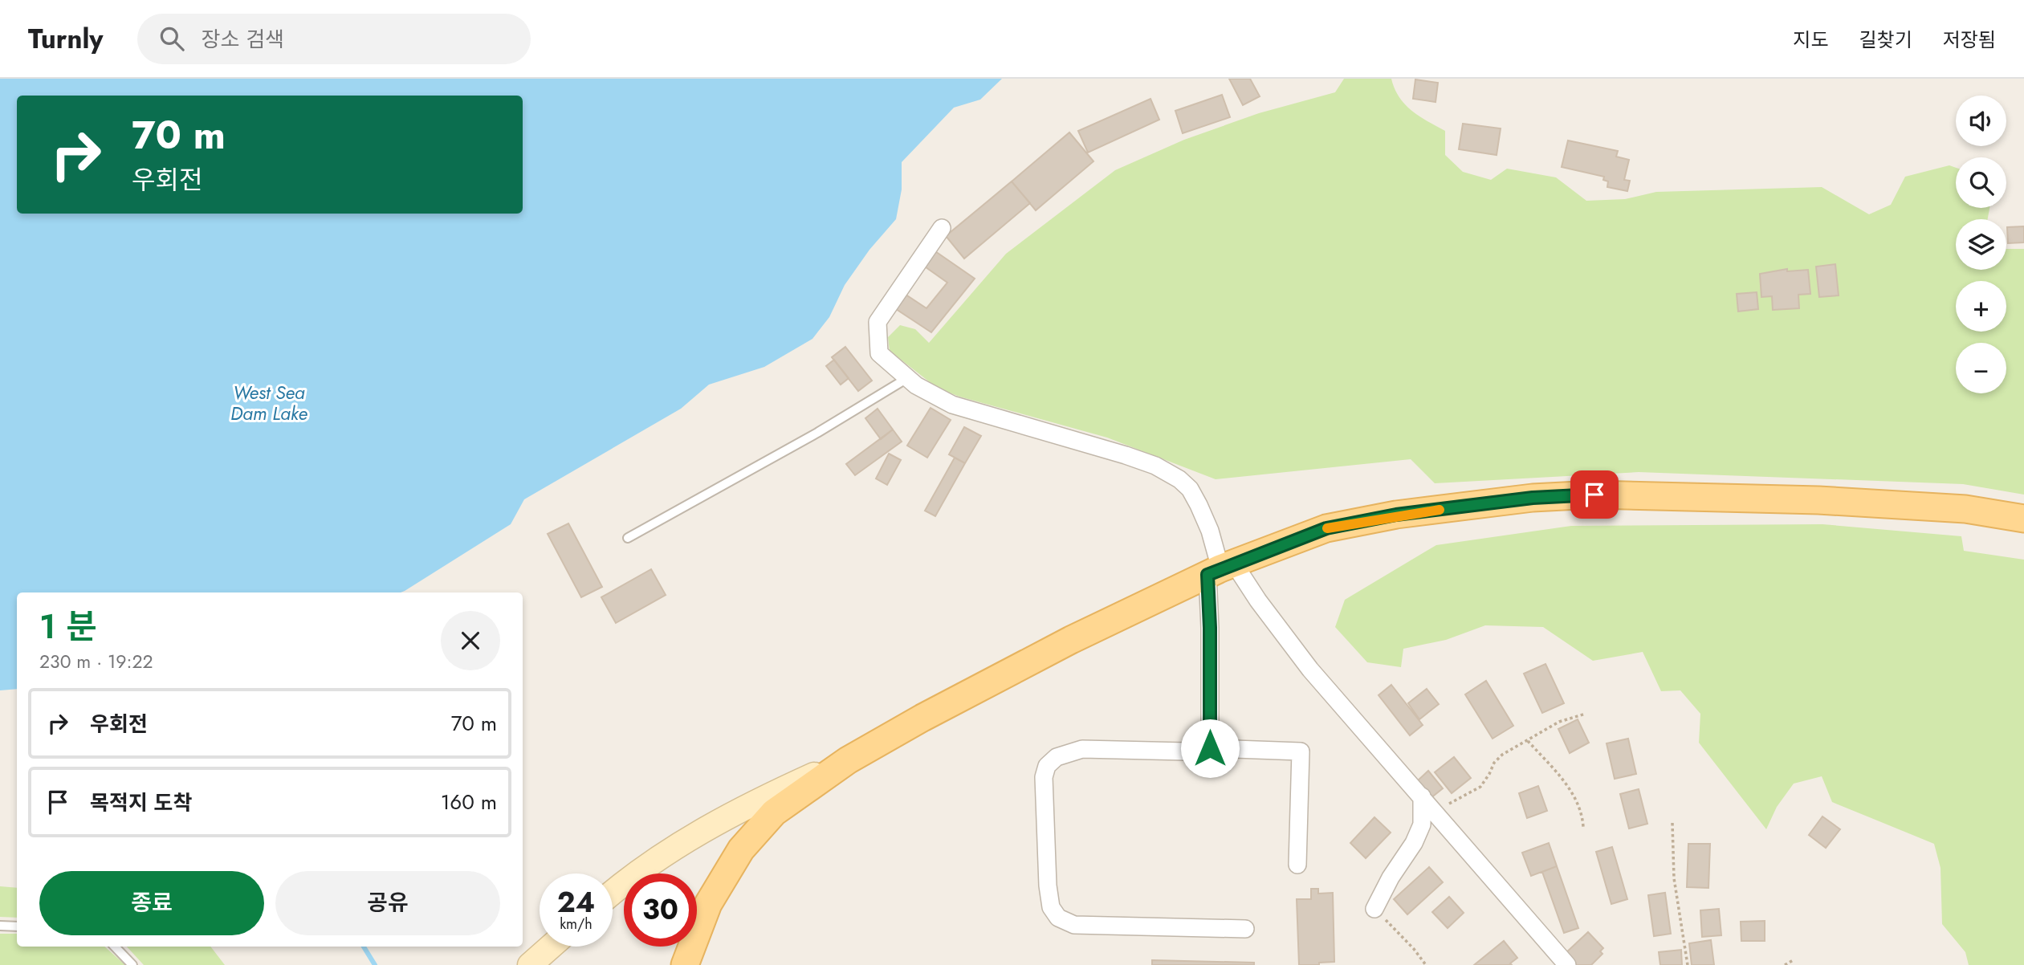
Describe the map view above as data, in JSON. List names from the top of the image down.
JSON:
{
  "water": ["West Sea Dam Lake"],
  "page": {
    "header": "Turnly",
    "search": "장소 검색",
    "nav": ["지도", "길찾기", "저장됨"],
    "map_buttons": ["+", "−"],
    "turn": ["70 m", "우회전"],
    "heading": ["1 분", "230 m · 19:22"],
    "list": [
      {
        "name": "우회전",
        "value": "70 m"
      },
      {
        "name": "목적지 도착",
        "value": "160 m"
      }
    ],
    "buttons": ["종료", "공유"],
    "speed": "24 km/h",
    "limit": "30"
  }
}
